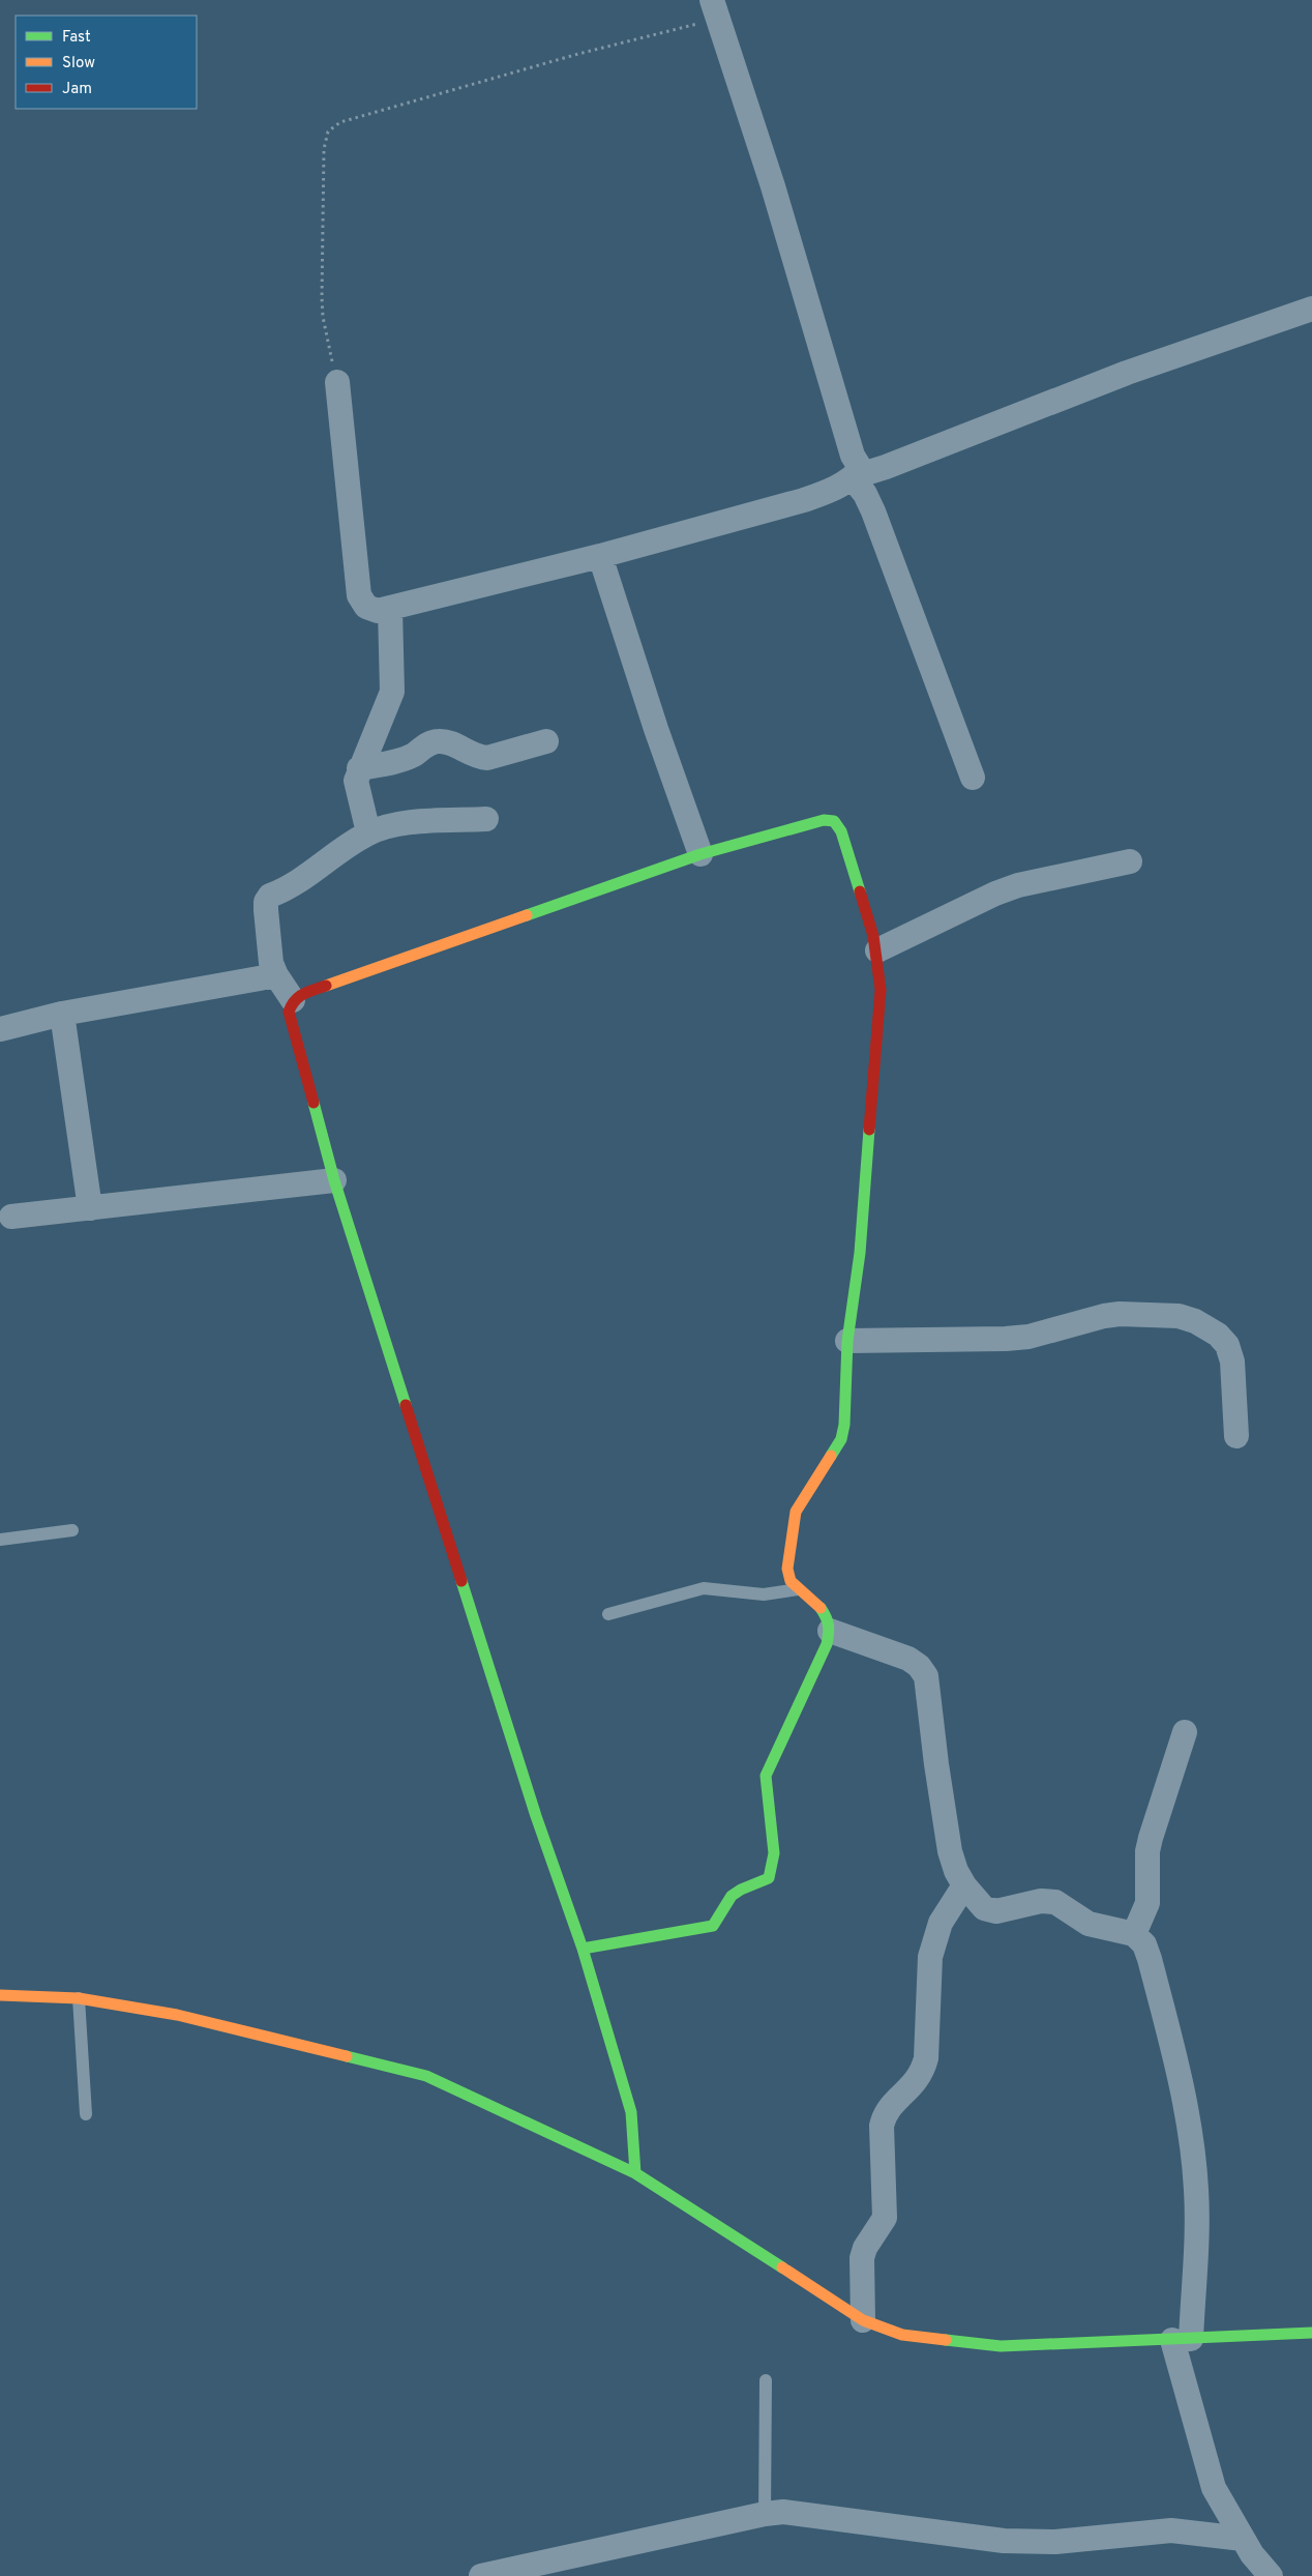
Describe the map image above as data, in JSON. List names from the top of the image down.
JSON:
{
  "legend": ["Fast", "Slow", "Jam"]
}
